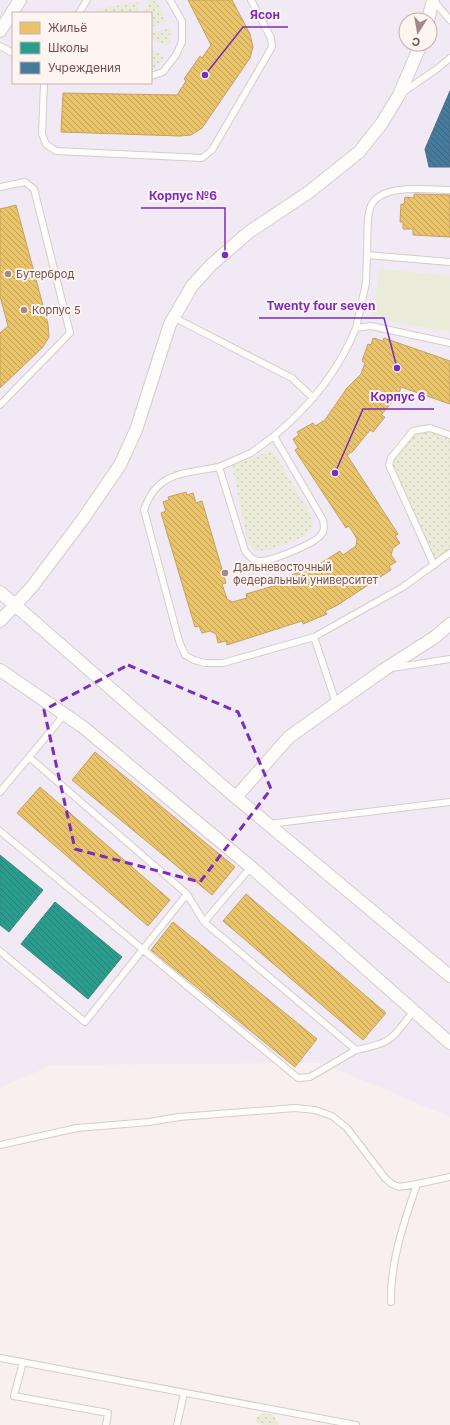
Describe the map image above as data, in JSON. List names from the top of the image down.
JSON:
{
  "places": [
    "Ясон",
    "Корпус №6",
    "Бутерброд",
    "Корпус 5",
    "Twenty four seven",
    "Корпус 6",
    "Дальневосточный федеральный университет"
  ],
  "legend": ["Жильё", "Школы", "Учреждения"],
  "north": "bottom"
}
